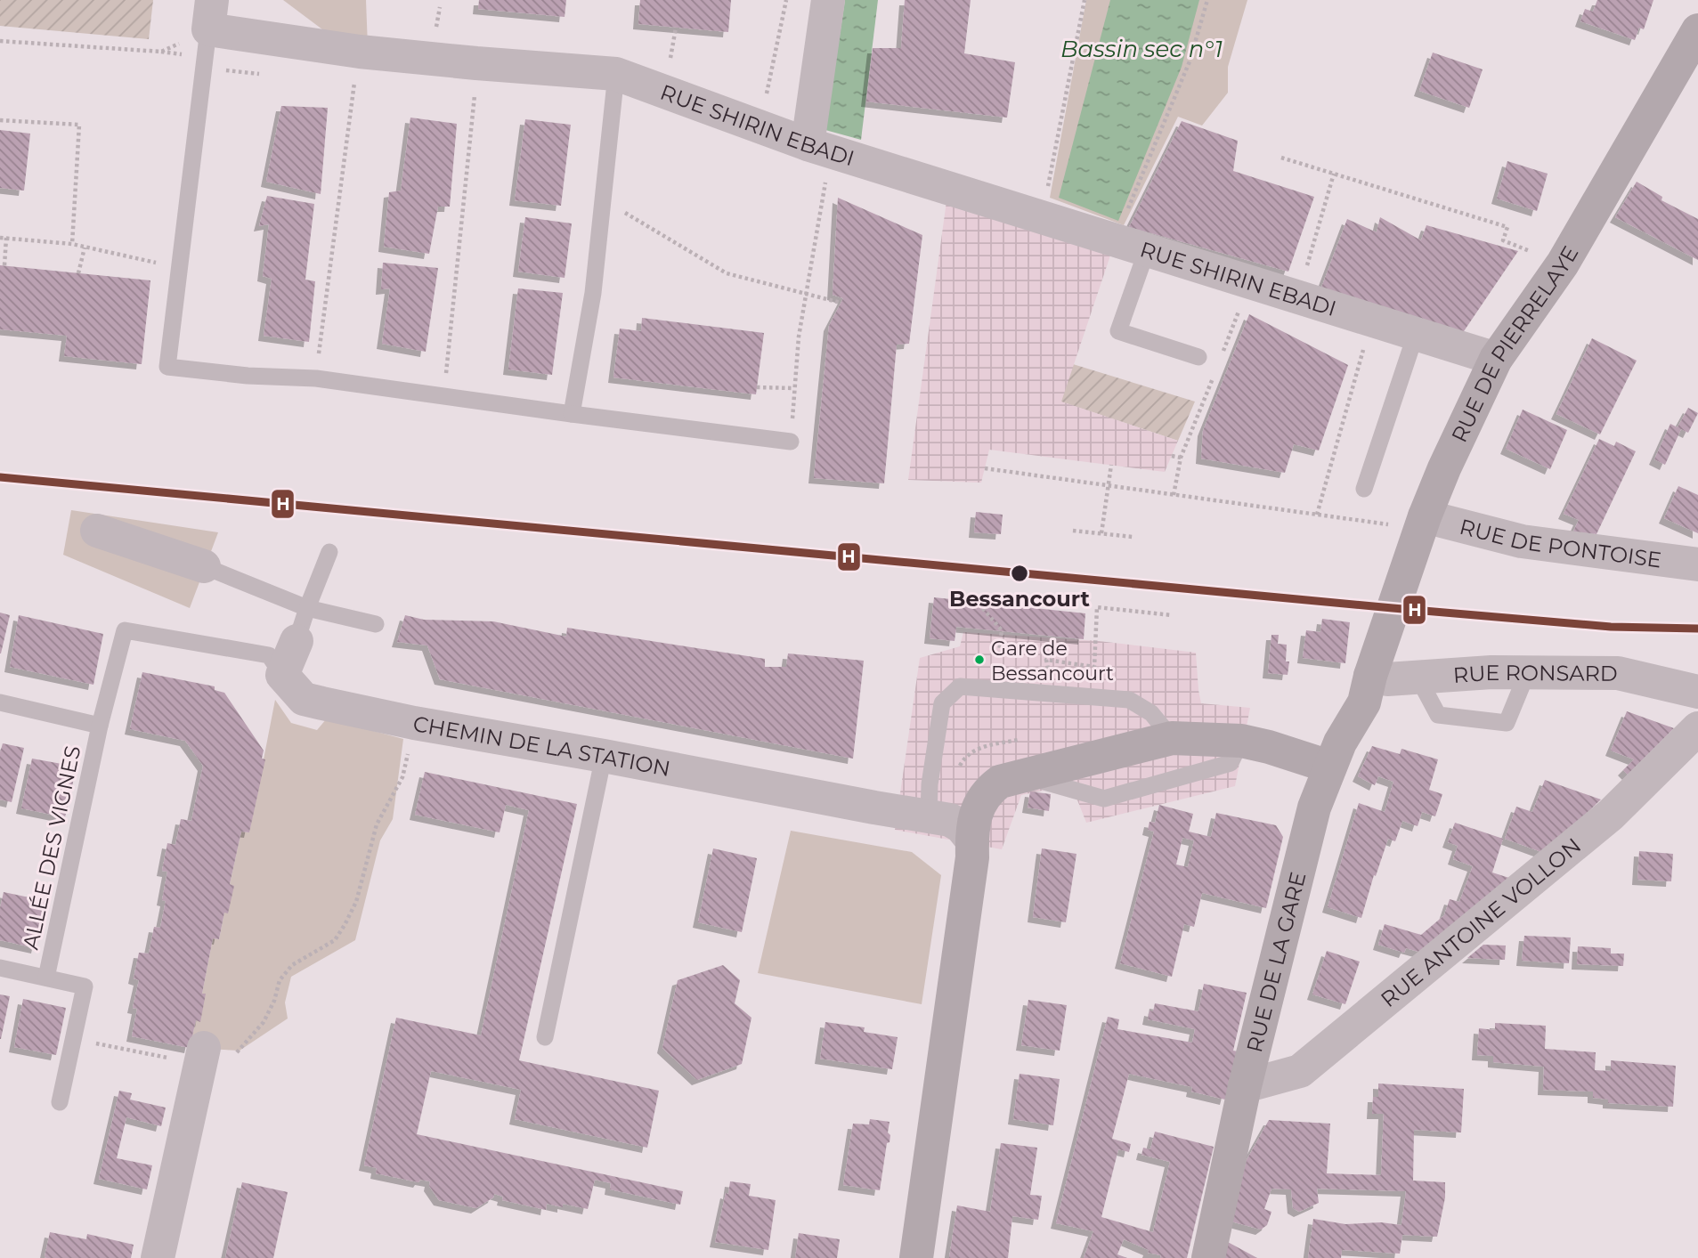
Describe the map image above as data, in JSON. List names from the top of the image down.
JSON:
{
  "streets": {
    "main road": ["RUE DE PIERRELAYE", "RUE DE LA GARE"],
    "street": [
      "RUE SHIRIN EBADI",
      "RUE DE PONTOISE",
      "RUE RONSARD",
      "CHEMIN DE LA STATION",
      "RUE ANTOINE VOLLON"
    ],
    "lane": ["ALLÉE DES VIGNES"]
  },
  "crossings": [
    ["RUE SHIRIN EBADI", "RUE DE PIERRELAYE"],
    ["RUE DE PIERRELAYE", "RUE DE PONTOISE"],
    ["RUE DE PIERRELAYE", "RUE RONSARD"],
    ["RUE DE PIERRELAYE", "RUE DE LA GARE"],
    ["RUE RONSARD", "RUE DE LA GARE"],
    ["RUE ANTOINE VOLLON", "RUE DE LA GARE"]
  ],
  "water": ["Bassin sec n°1"],
  "places": ["Bessancourt", "Gare de Bessancourt"],
  "lines": ["transit line H"]
}
